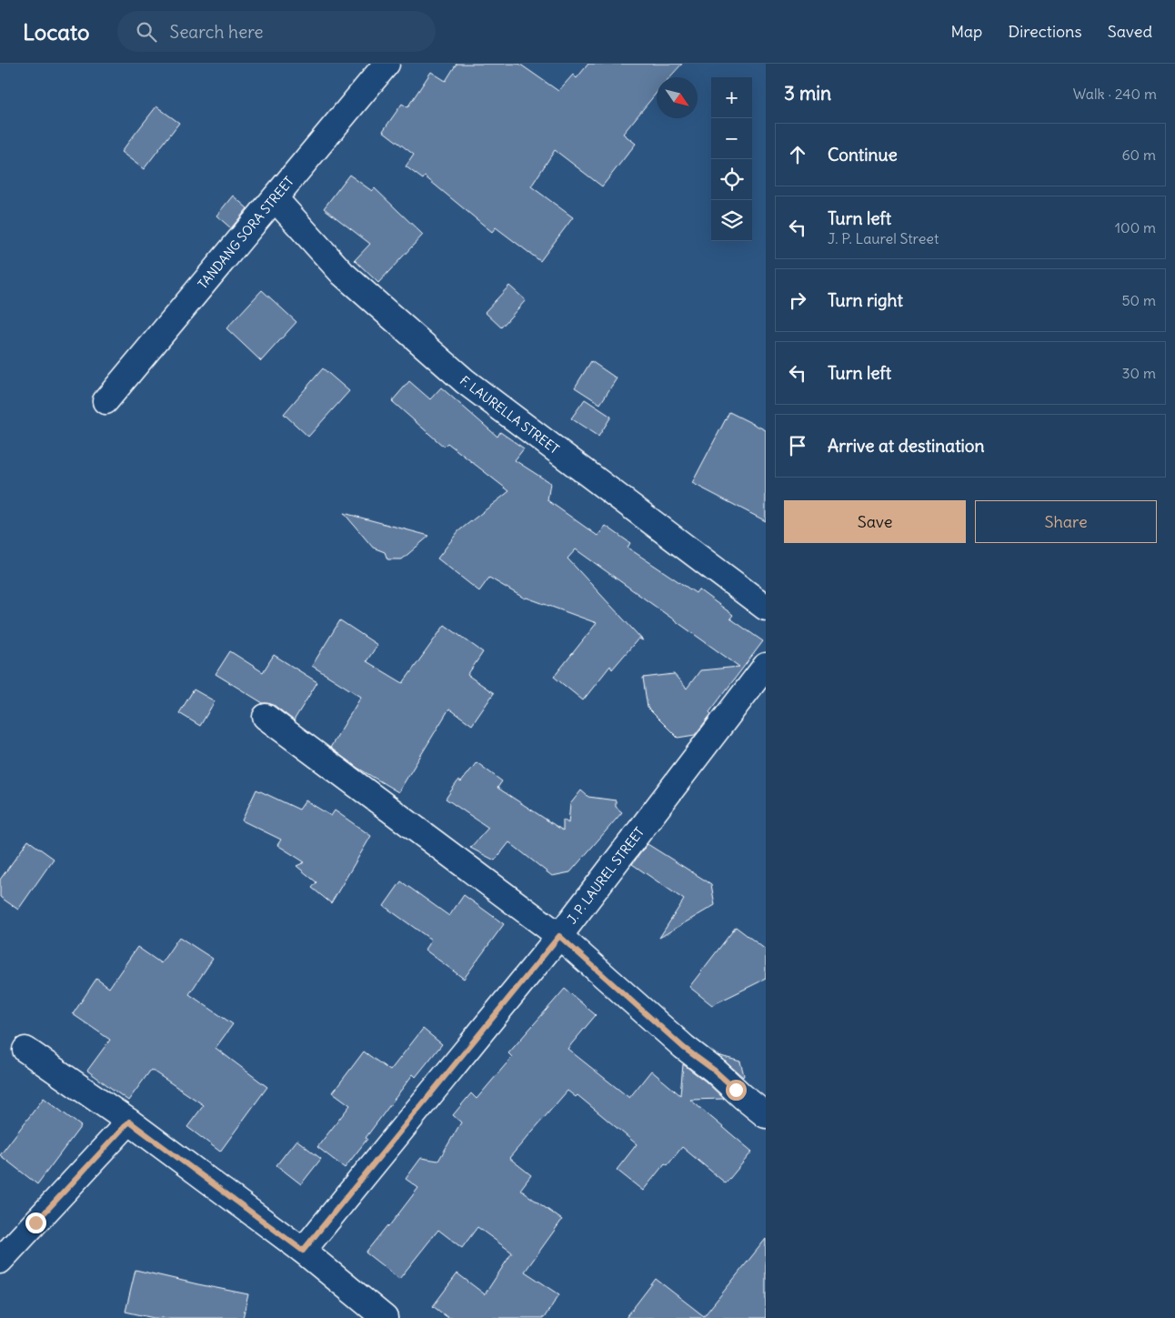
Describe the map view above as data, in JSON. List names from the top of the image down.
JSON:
{
  "streets": {
    "street": ["TANDANG SORA STREET", "F. LAURELLA STREET", "J. P. LAUREL STREET"]
  },
  "crossings": [
    ["TANDANG SORA STREET", "F. LAURELLA STREET"]
  ],
  "north": "bottom right",
  "page": {
    "header": "Locato",
    "search": "Search here",
    "nav": ["Map", "Directions", "Saved"],
    "heading": ["3 min", "Walk · 240 m"],
    "map_buttons": ["+", "−"],
    "list": [
      ["Continue", "60 m"],
      ["Turn left", "J. P. Laurel Street", "100 m"],
      ["Turn right", "50 m"],
      ["Turn left", "30 m"],
      "Arrive at destination"
    ],
    "buttons": ["Save", "Share"]
  }
}
